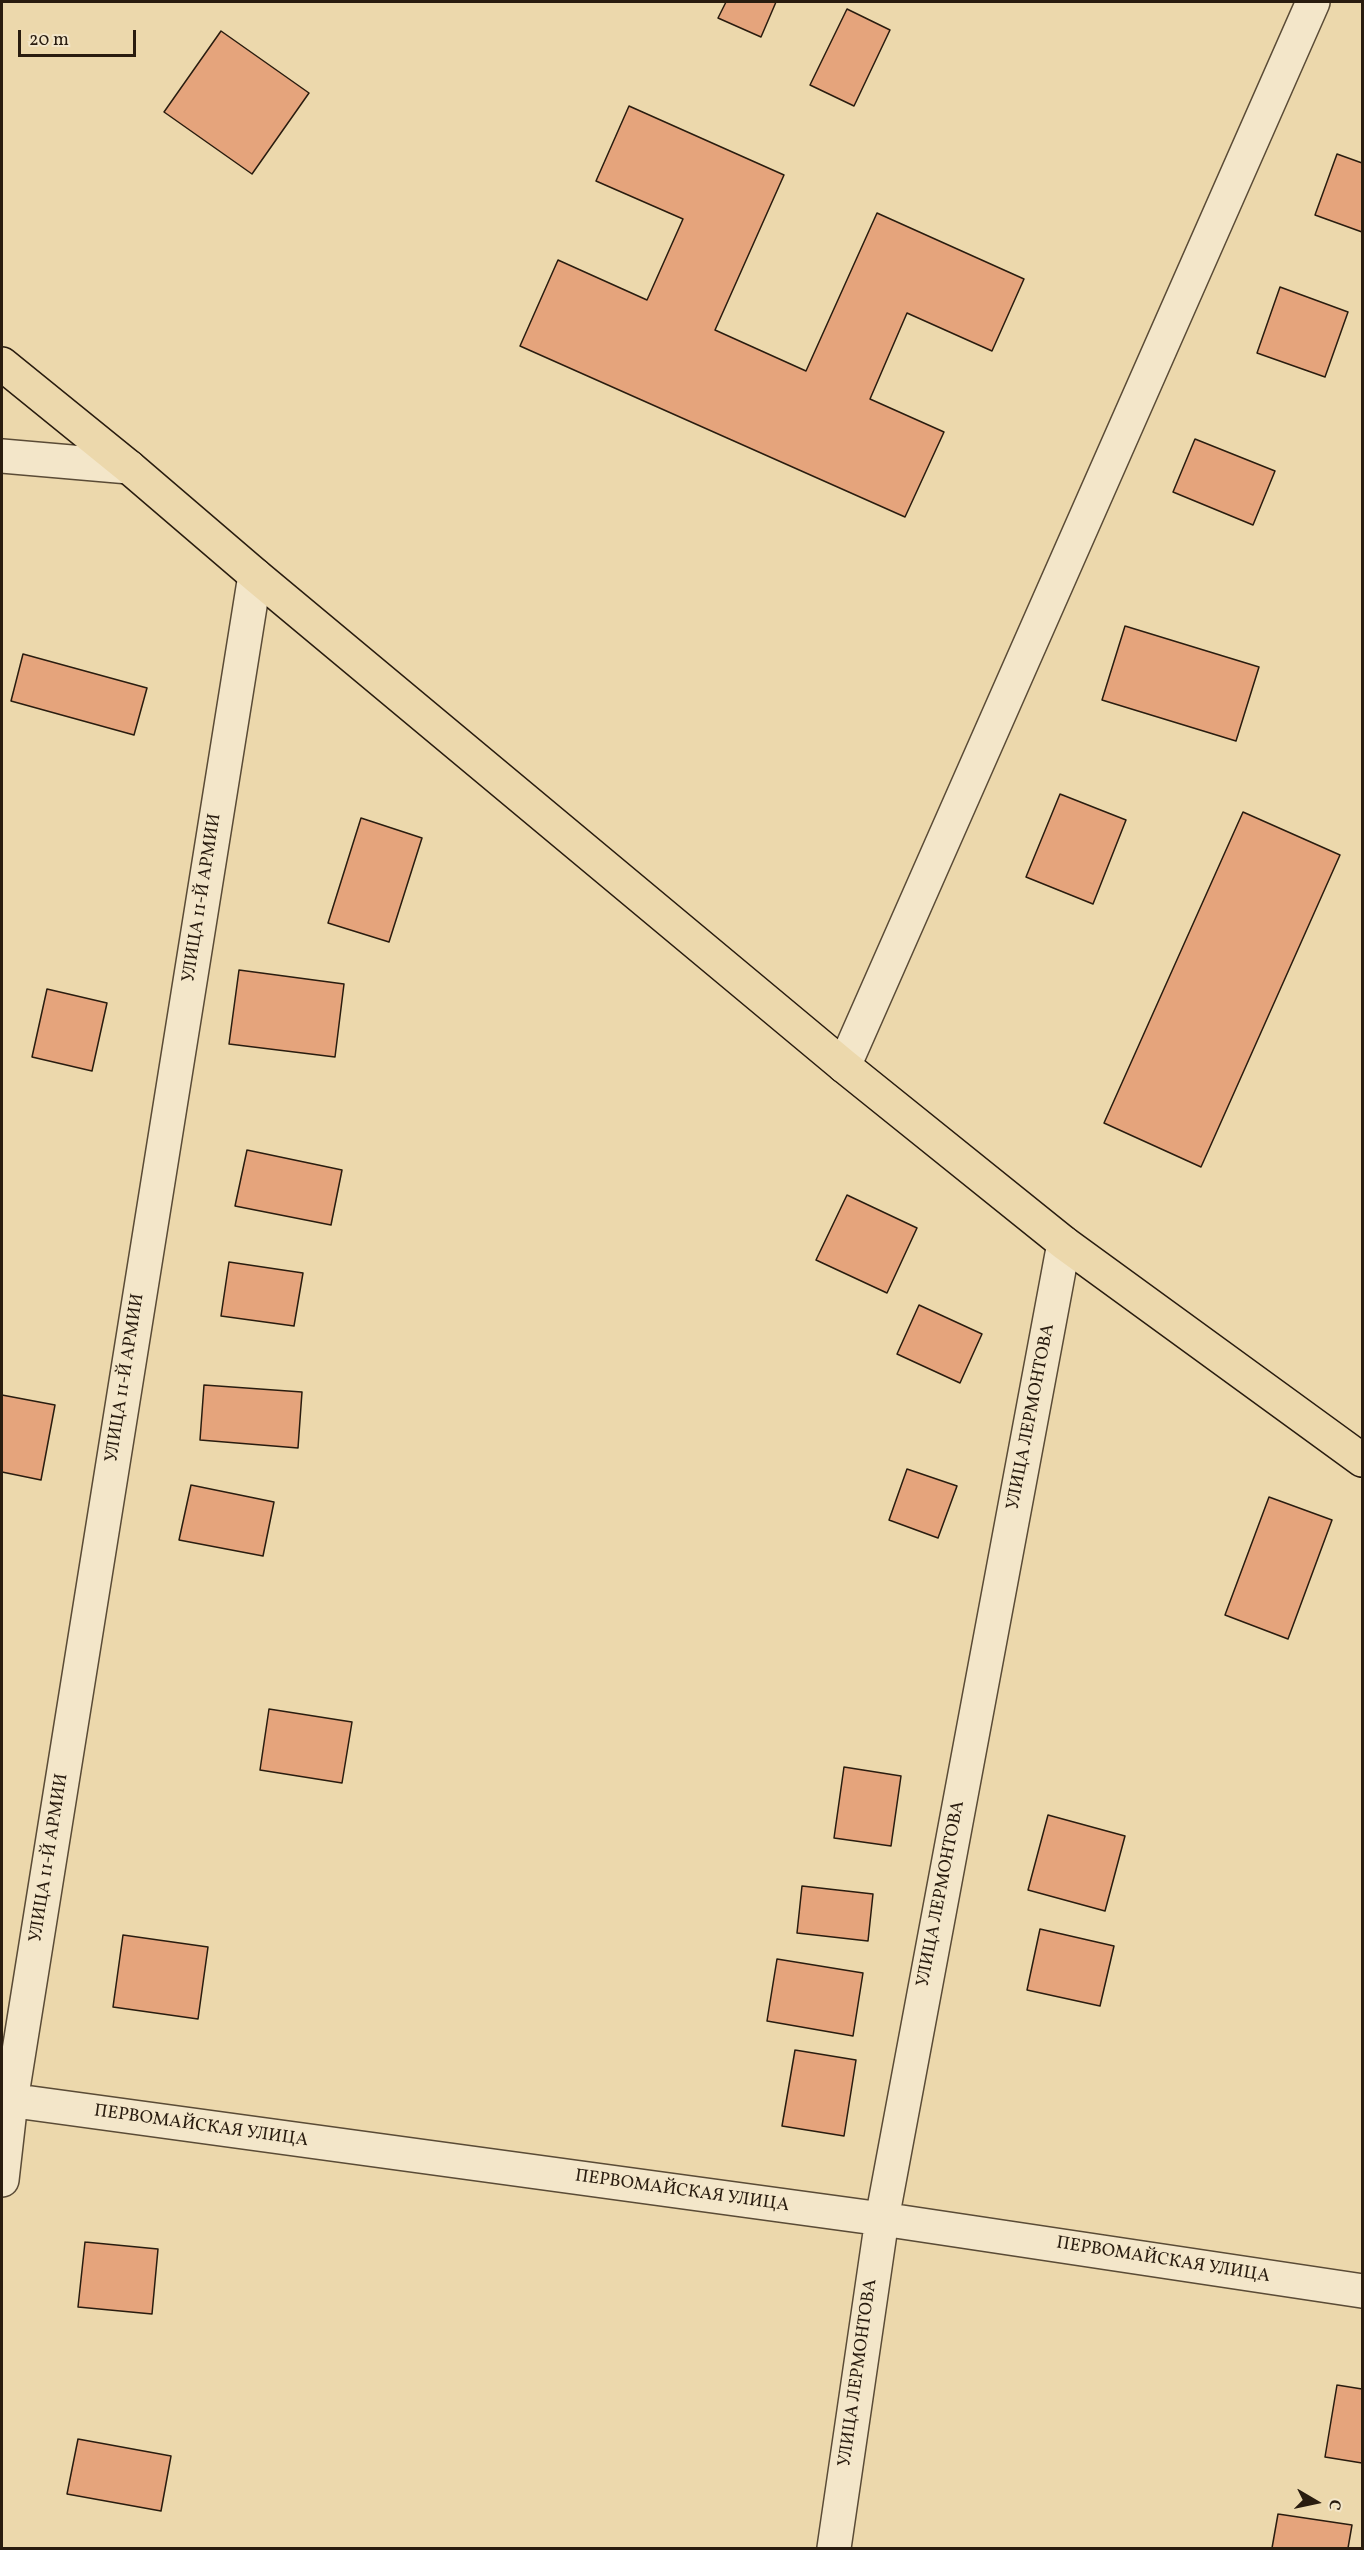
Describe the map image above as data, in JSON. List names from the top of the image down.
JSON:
{
  "streets": {
    "street": ["УЛИЦА 11-Й АРМИИ", "УЛИЦА ЛЕРМОНТОВА", "ПЕРВОМАЙСКАЯ УЛИЦА"]
  },
  "crossings": [
    ["УЛИЦА 11-Й АРМИИ", "ПЕРВОМАЙСКАЯ УЛИЦА"],
    ["УЛИЦА ЛЕРМОНТОВА", "ПЕРВОМАЙСКАЯ УЛИЦА"]
  ],
  "scale_bar": "20 m",
  "north": "right"
}
